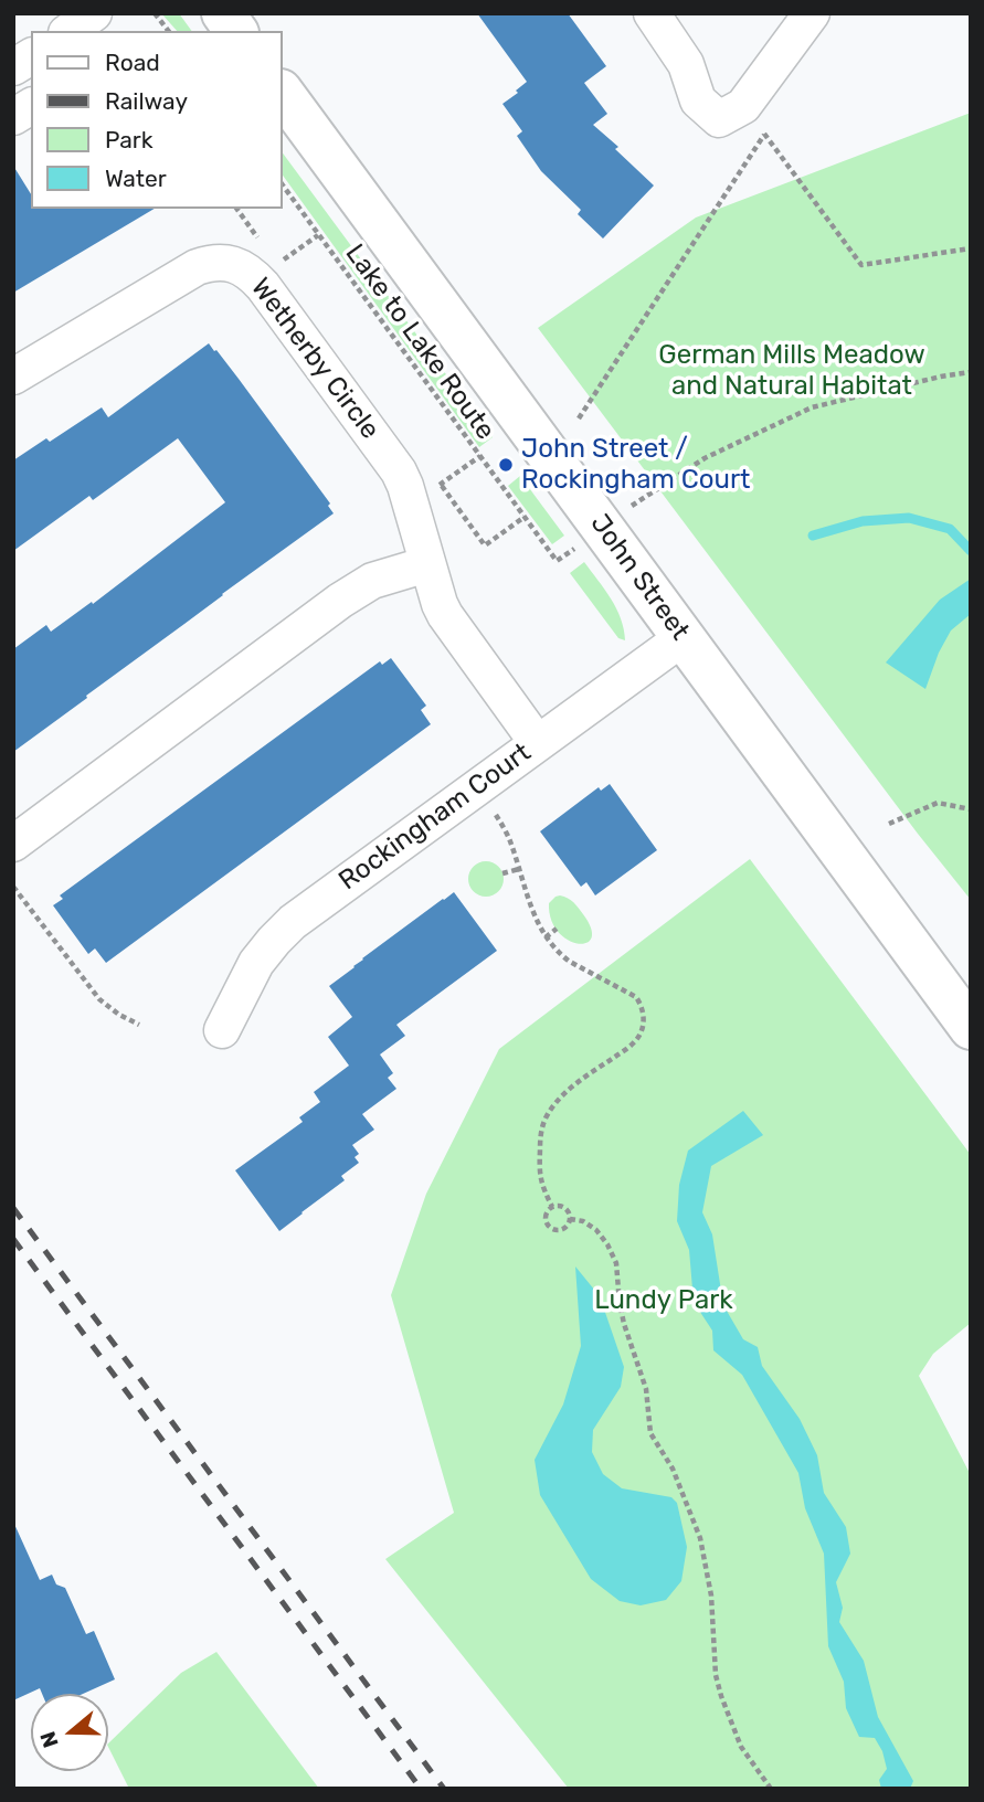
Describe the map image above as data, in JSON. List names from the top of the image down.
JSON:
{
  "streets": {
    "main road": ["John Street"],
    "street": ["Wetherby Circle", "Rockingham Court"],
    "path": ["Lake to Lake Route"]
  },
  "crossings": [
    ["Wetherby Circle", "Rockingham Court"],
    ["John Street", "Rockingham Court"]
  ],
  "parks": ["German Mills Meadow and Natural Habitat", "Lundy Park"],
  "places": ["John Street / Rockingham Court"],
  "legend": [
    "Road",
    "Railway",
    "Park",
    "Water"
  ],
  "north": "left"
}
